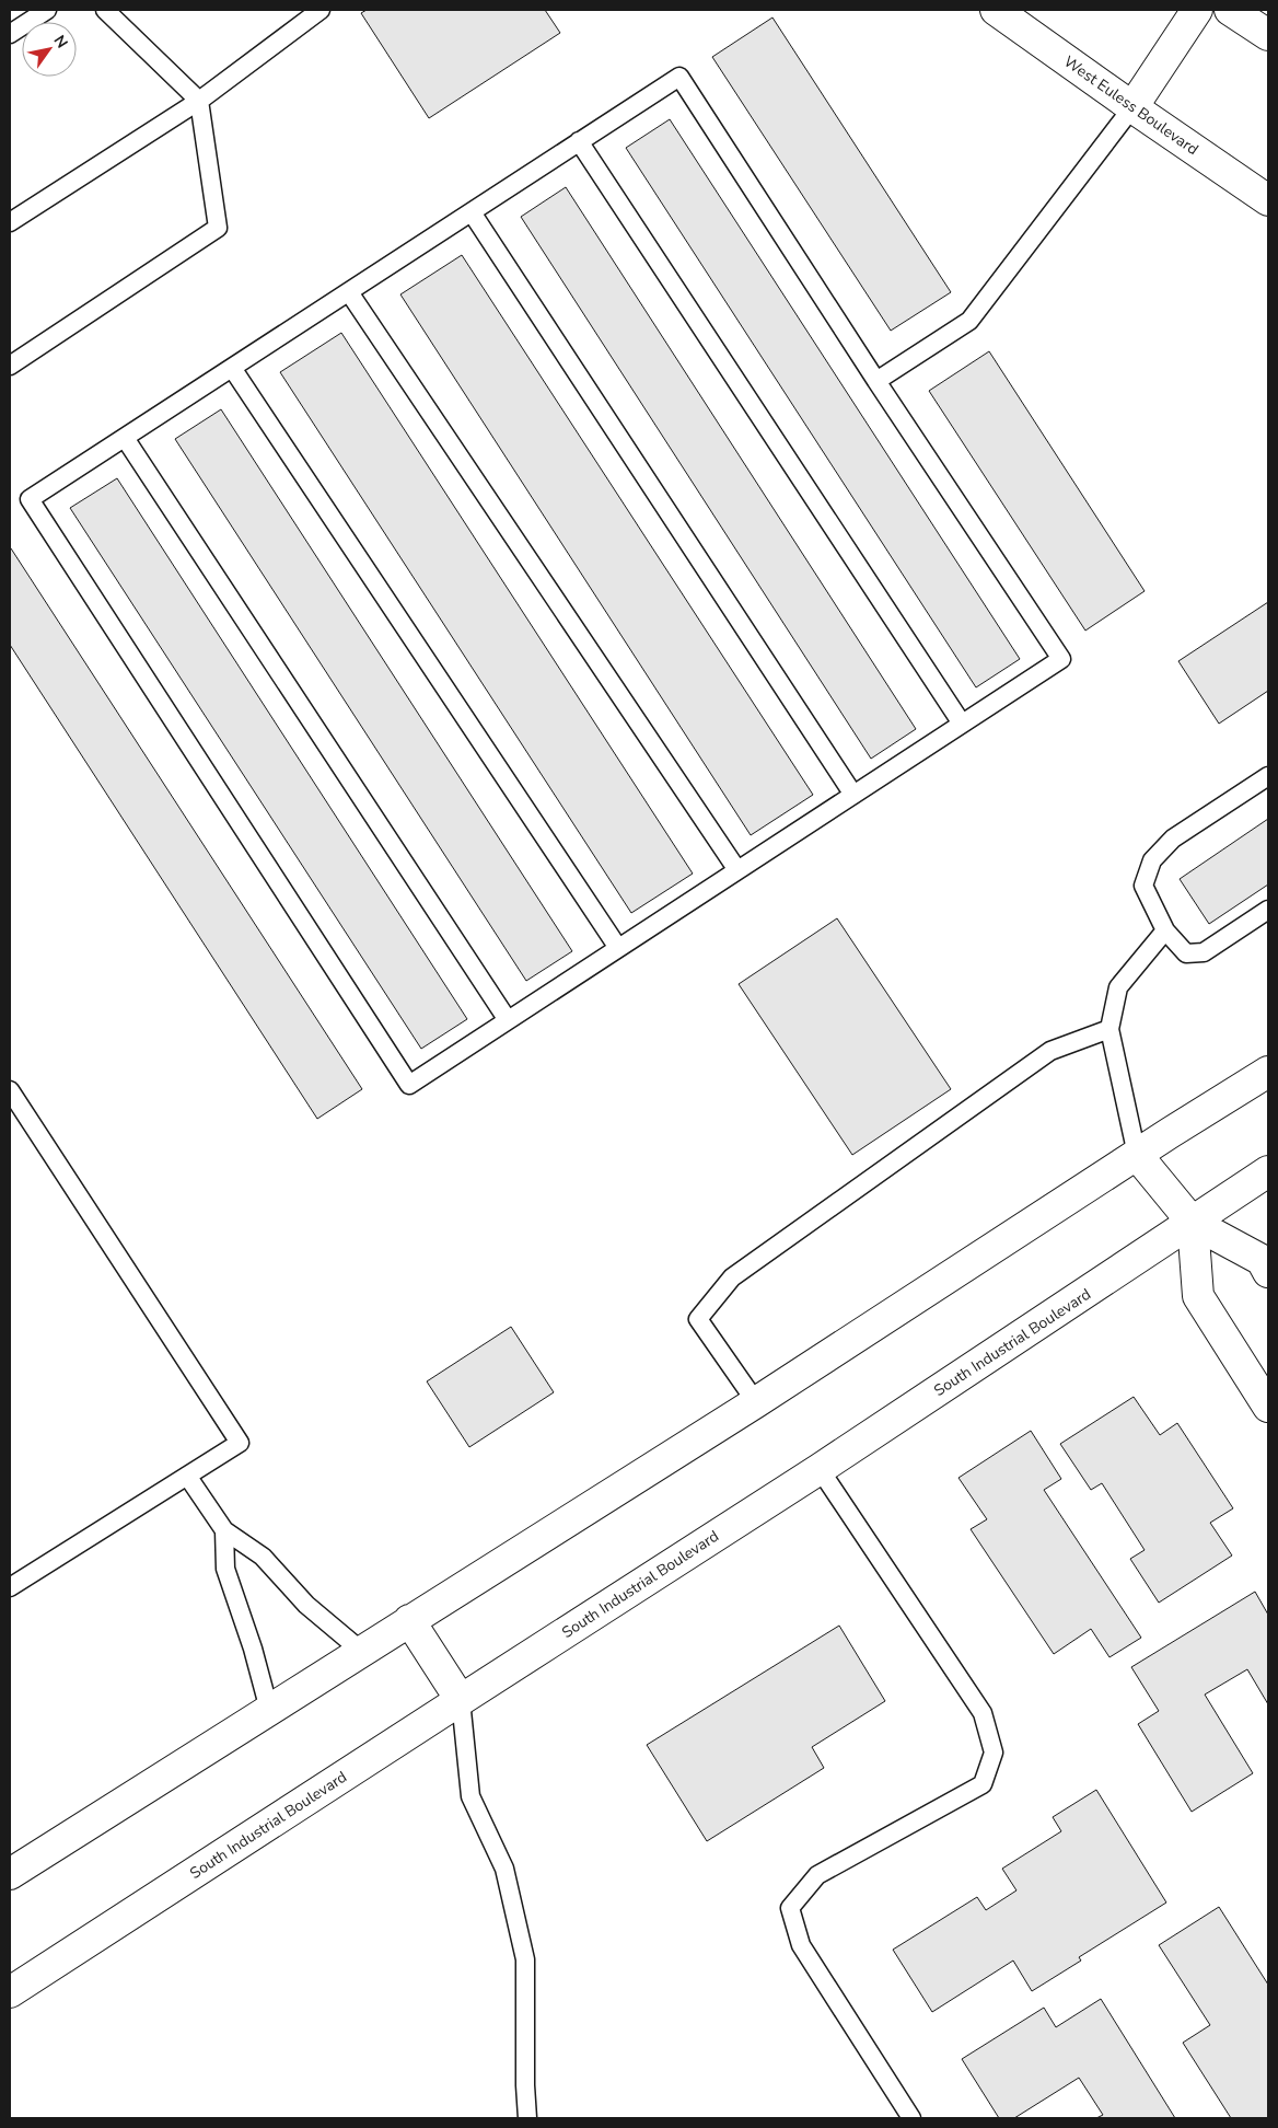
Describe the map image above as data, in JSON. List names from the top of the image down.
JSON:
{
  "streets": {
    "main road": ["West Euless Boulevard", "South Industrial Boulevard"]
  },
  "north": "top right"
}
